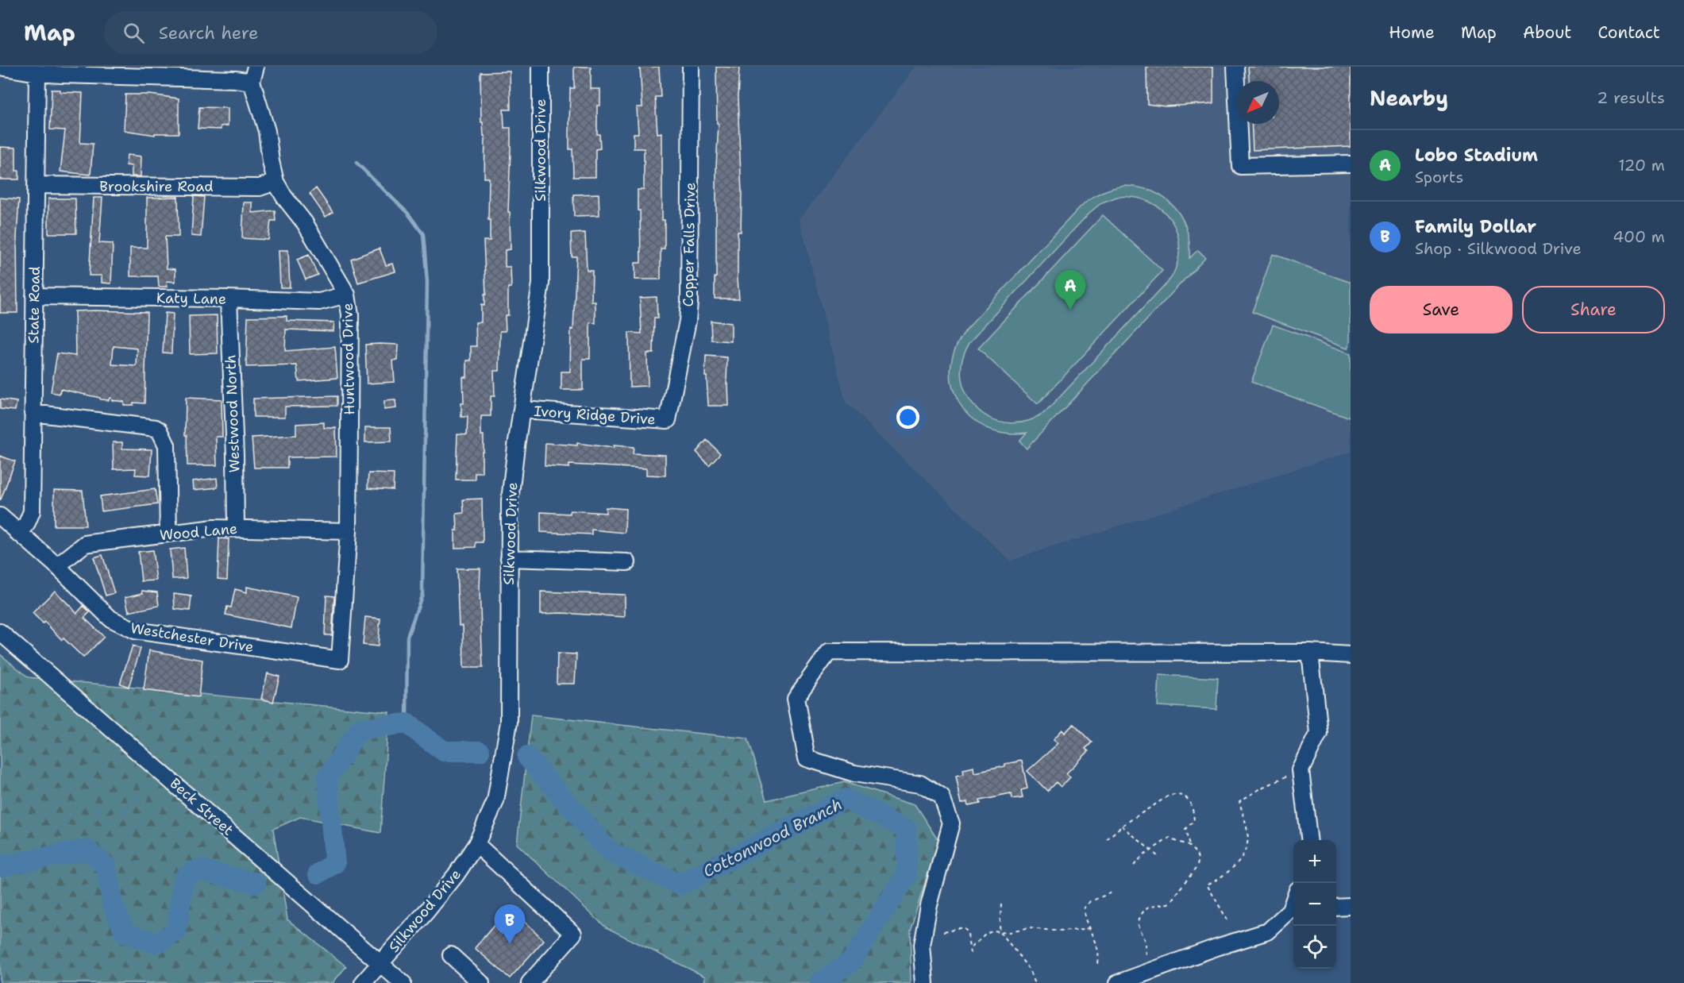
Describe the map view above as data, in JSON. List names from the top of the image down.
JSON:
{
  "streets": {
    "street": [
      "Silkwood Drive",
      "Brookshire Road",
      "Copper Falls Drive",
      "Katy Lane",
      "State Road",
      "Huntwood Drive",
      "Westwood North",
      "Ivory Ridge Drive",
      "Wood Lane",
      "Westchester Drive",
      "Beck Street"
    ]
  },
  "crossings": [
    ["Silkwood Drive", "Ivory Ridge Drive"],
    ["Silkwood Drive", "Beck Street"],
    ["Brookshire Road", "State Road"],
    ["Brookshire Road", "Huntwood Drive"],
    ["Copper Falls Drive", "Ivory Ridge Drive"],
    ["Katy Lane", "State Road"],
    ["Katy Lane", "Huntwood Drive"],
    ["Katy Lane", "Westwood North"],
    ["State Road", "Westchester Drive"],
    ["Huntwood Drive", "Wood Lane"],
    ["Huntwood Drive", "Westchester Drive"],
    ["Westwood North", "Wood Lane"],
    ["Wood Lane", "Westchester Drive"]
  ],
  "water": ["Cottonwood Branch"],
  "north": "bottom left",
  "page": {
    "header": "Map",
    "search": "Search here",
    "nav": [
      "Home",
      "Map",
      "About",
      "Contact"
    ],
    "heading": ["Nearby", "2 results"],
    "list": [
      {
        "mark": "A",
        "name": "Lobo Stadium",
        "note": "Sports",
        "value": "120 m"
      },
      {
        "mark": "B",
        "name": "Family Dollar",
        "note": "Shop · Silkwood Drive",
        "value": "400 m"
      }
    ],
    "pins": ["A", "B"],
    "buttons": ["Save", "Share"],
    "map_buttons": ["+", "−"]
  }
}
